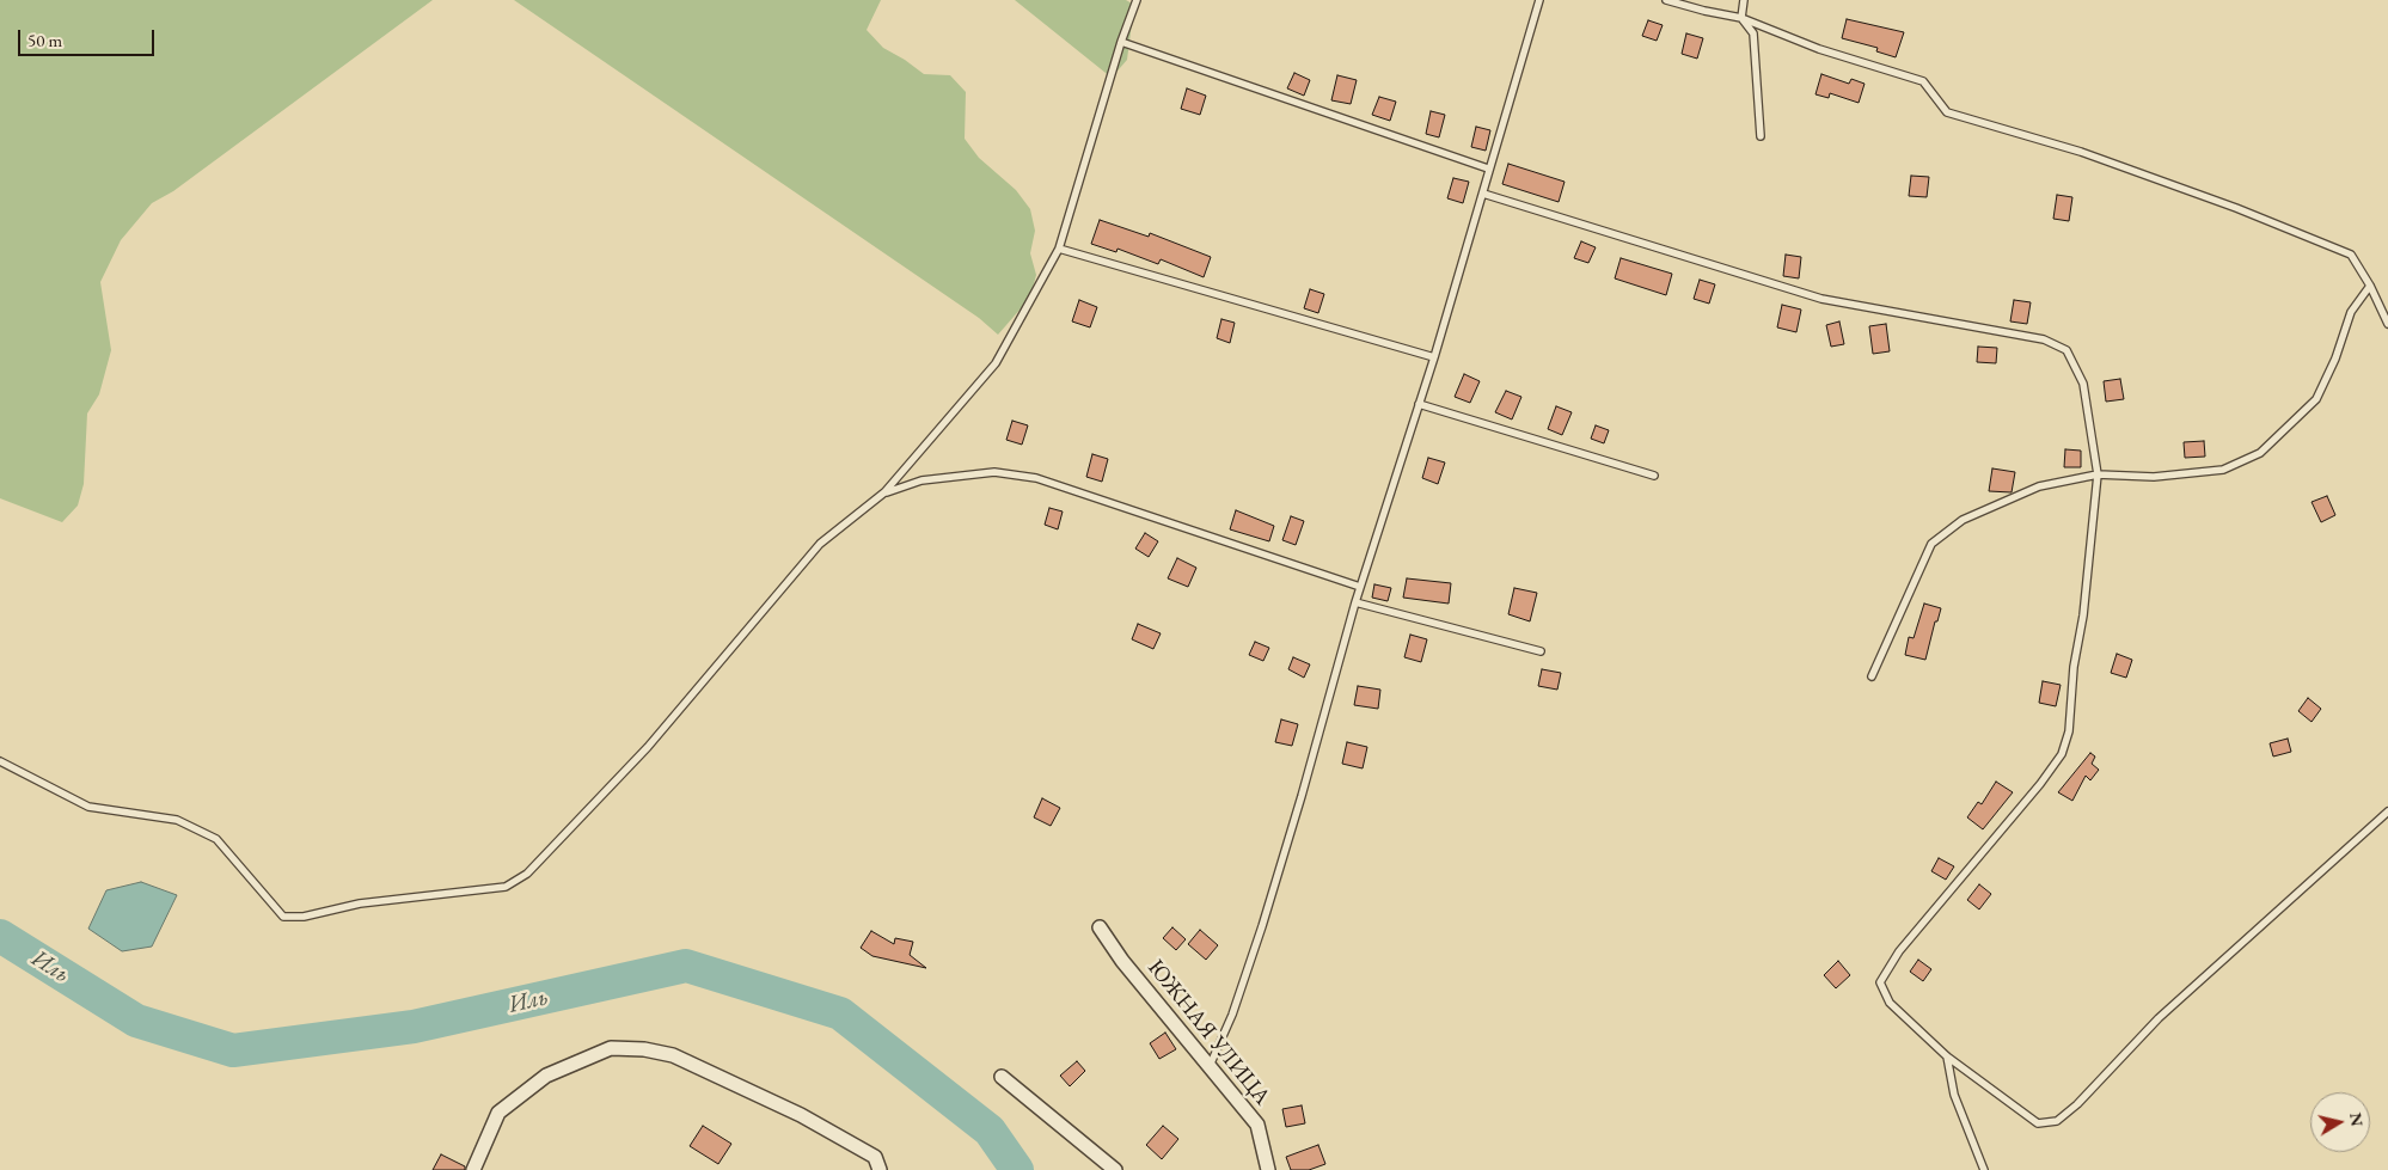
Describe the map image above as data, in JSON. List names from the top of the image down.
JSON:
{
  "streets": {
    "street": ["ЮЖНАЯ УЛИЦА"]
  },
  "water": ["Иль"],
  "scale_bar": "50 m",
  "north": "right"
}
